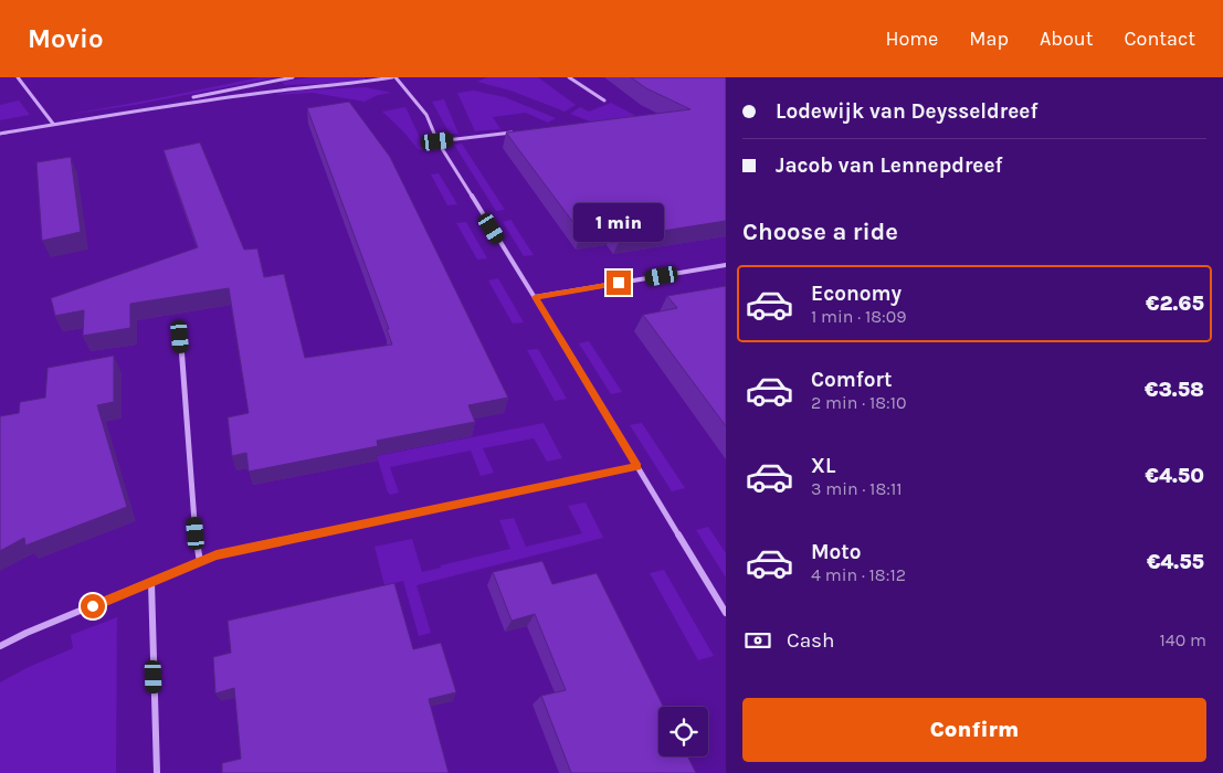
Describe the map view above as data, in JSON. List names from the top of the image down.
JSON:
{
  "page": {
    "header": "Movio",
    "nav": [
      "Home",
      "Map",
      "About",
      "Contact"
    ],
    "banner": ["Lodewijk van Deysseldreef", "Jacob van Lennepdreef"],
    "heading": "Choose a ride",
    "bubble": "1 min",
    "list": [
      {
        "name": "Economy",
        "note": "1 min · 18:09",
        "value": "€2.65"
      },
      {
        "name": "Comfort",
        "note": "2 min · 18:10",
        "value": "€3.58"
      },
      {
        "name": "XL",
        "note": "3 min · 18:11",
        "value": "€4.50"
      },
      {
        "name": "Moto",
        "note": "4 min · 18:12",
        "value": "€4.55"
      }
    ],
    "pay": ["Cash", "140 m"],
    "buttons": "Confirm"
  }
}
